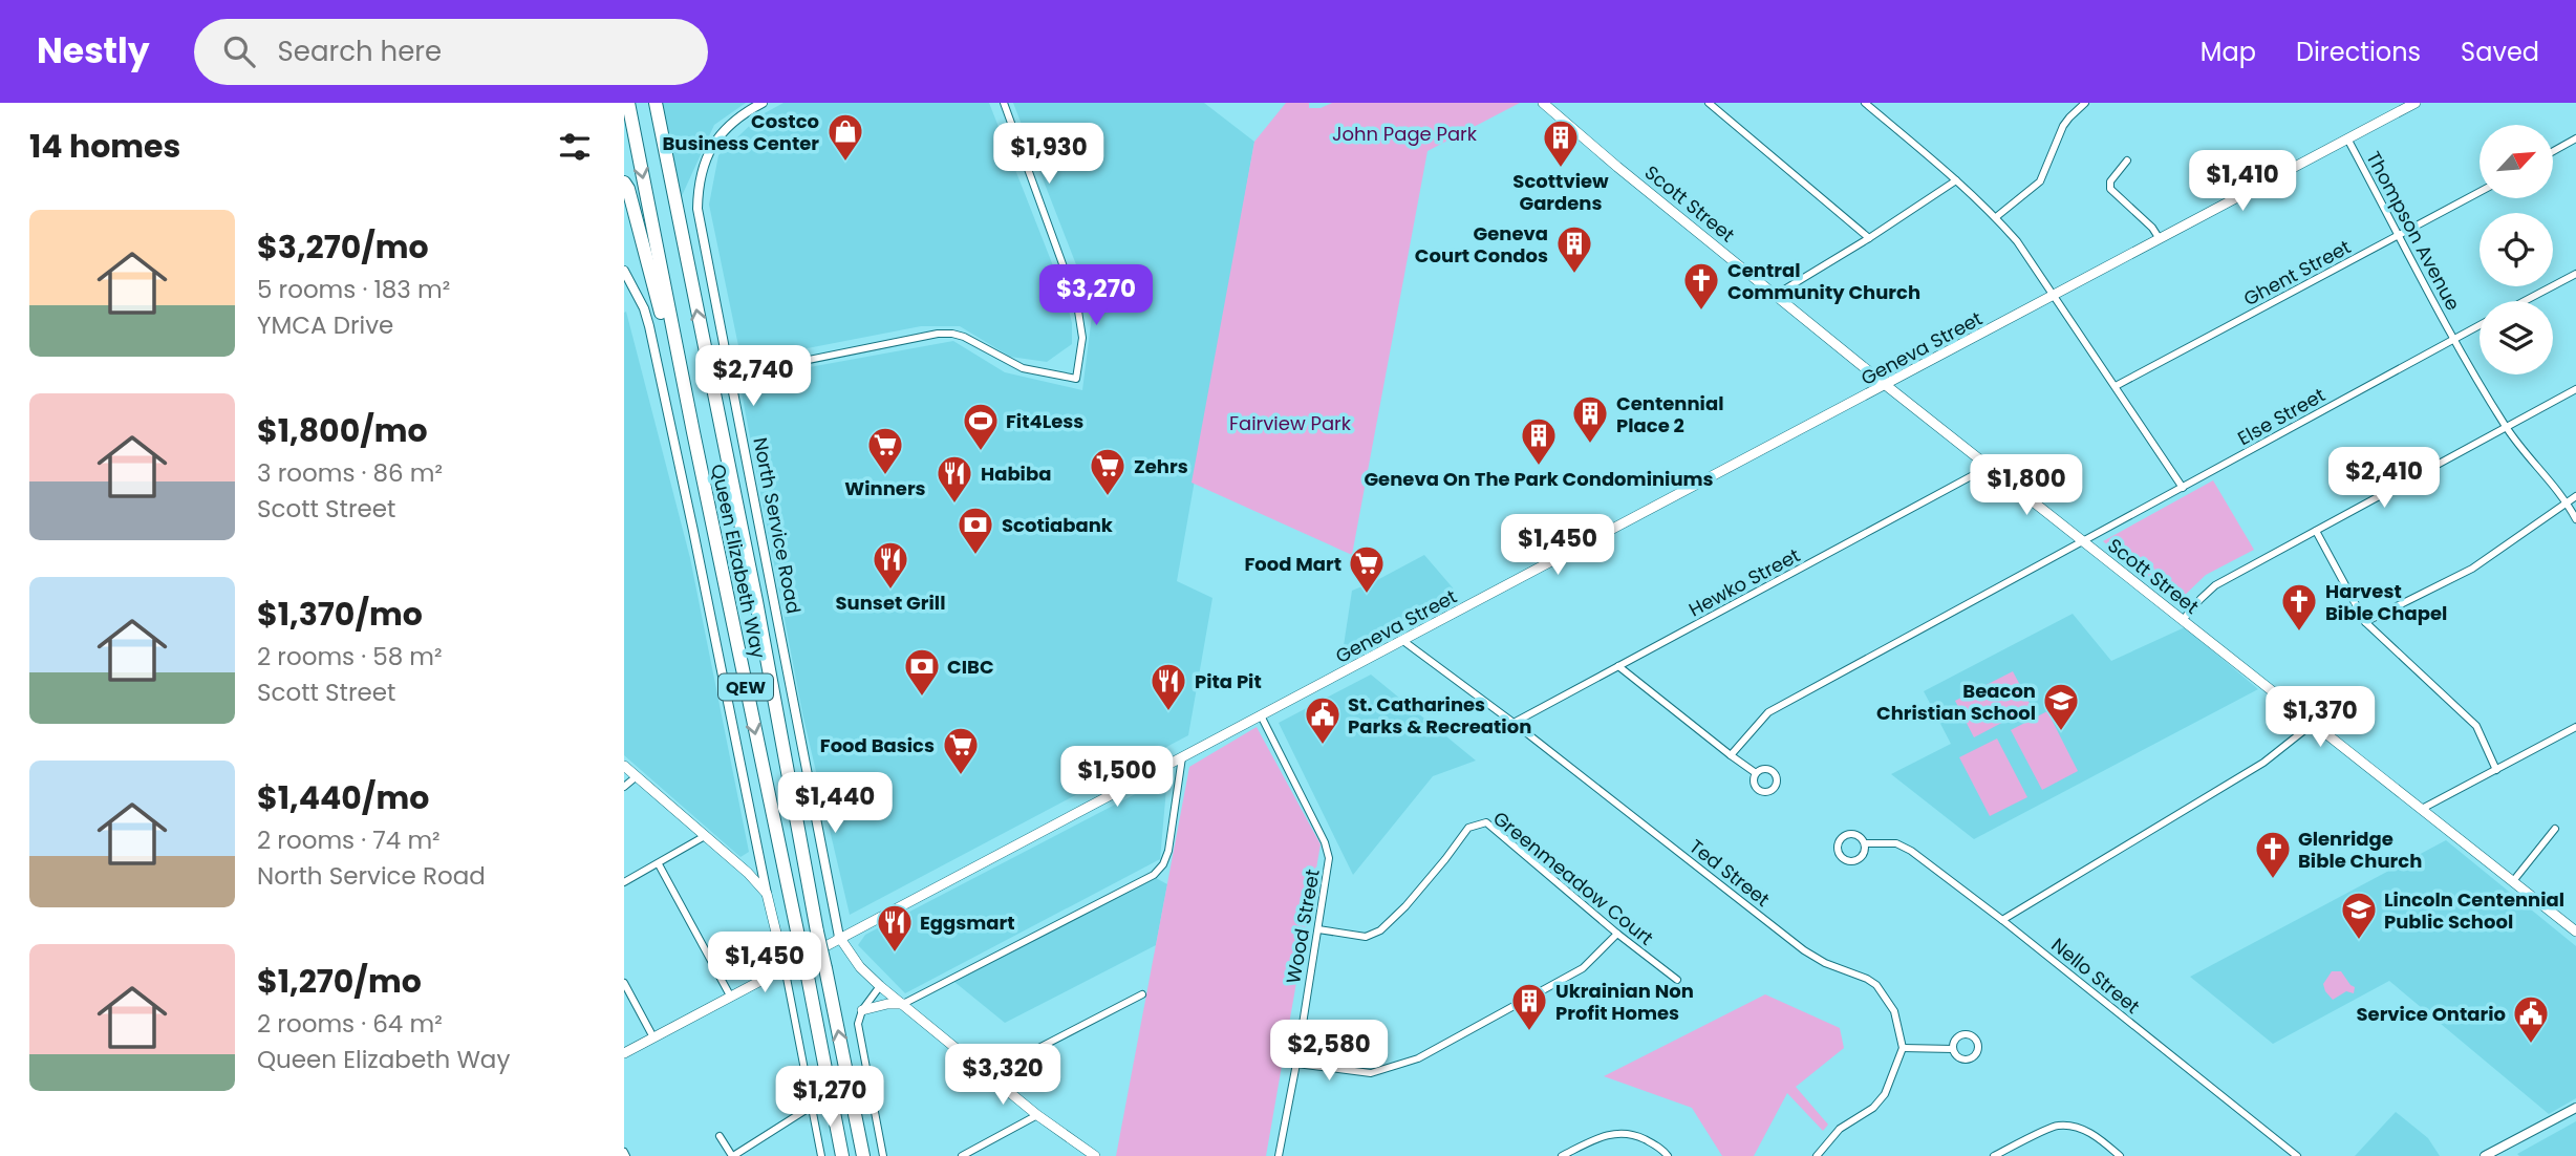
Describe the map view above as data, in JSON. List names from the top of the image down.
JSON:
{
  "streets": {
    "highway": ["Queen Elizabeth Way", "QEW"],
    "main road": ["Scott Street", "Geneva Street"],
    "street": [
      "Thompson Avenue",
      "Ghent Street",
      "Else Street",
      "North Service Road",
      "Hewko Street",
      "Ted Street",
      "Greenmeadow Court",
      "Wood Street",
      "Nello Street"
    ]
  },
  "crossings": [
    ["Scott Street", "Geneva Street"],
    ["Scott Street", "Else Street"],
    ["Scott Street", "Hewko Street"],
    ["Thompson Avenue", "Ghent Street"],
    ["Thompson Avenue", "Geneva Street"],
    ["Thompson Avenue", "Else Street"],
    ["Geneva Street", "North Service Road"],
    ["Geneva Street", "Ted Street"],
    ["Geneva Street", "Wood Street"],
    ["Hewko Street", "Ted Street"],
    ["Greenmeadow Court", "Wood Street"]
  ],
  "parks": ["John Page Park", "Fairview Park"],
  "places": {
    "shop": ["Costco Business Center"],
    "building": [
      "Scottview Gardens",
      "Geneva Court Condos",
      "Centennial Place 2",
      "Geneva On The Park Condominiums",
      "Ukrainian Non Profit Homes"
    ],
    "church": ["Central Community Church", "Harvest Bible Chapel", "Glenridge Bible Church"],
    "sports": ["Fit4Less"],
    "supermarket": [
      "Winners",
      "Zehrs",
      "Food Mart",
      "Food Basics"
    ],
    "restaurant": [
      "Habiba",
      "Sunset Grill",
      "Pita Pit",
      "Eggsmart"
    ],
    "bank": ["Scotiabank", "CIBC"],
    "school or university": ["Beacon Christian School", "Lincoln Centennial Public School"],
    "public building": ["St. Catharines Parks & Recreation", "Service Ontario"]
  },
  "north": "top right",
  "page": {
    "header": "Nestly",
    "search": "Search here",
    "nav": ["Map", "Directions", "Saved"],
    "heading": "14 homes",
    "price": [
      "$1,930",
      "$1,410",
      "$3,270",
      "$2,740",
      "$2,410",
      "$1,800",
      "$1,450",
      "$1,370",
      "$1,500",
      "$1,440",
      "$1,450",
      "$2,580",
      "$3,320",
      "$1,270"
    ],
    "list": [
      {
        "name": "$3,270/mo",
        "note": "5 rooms · 183 m² · YMCA Drive"
      },
      {
        "name": "$1,800/mo",
        "note": "3 rooms · 86 m² · Scott Street"
      },
      {
        "name": "$1,370/mo",
        "note": "2 rooms · 58 m² · Scott Street"
      },
      {
        "name": "$1,440/mo",
        "note": "2 rooms · 74 m² · North Service Road"
      },
      {
        "name": "$1,270/mo",
        "note": "2 rooms · 64 m² · Queen Elizabeth Way"
      }
    ]
  }
}
